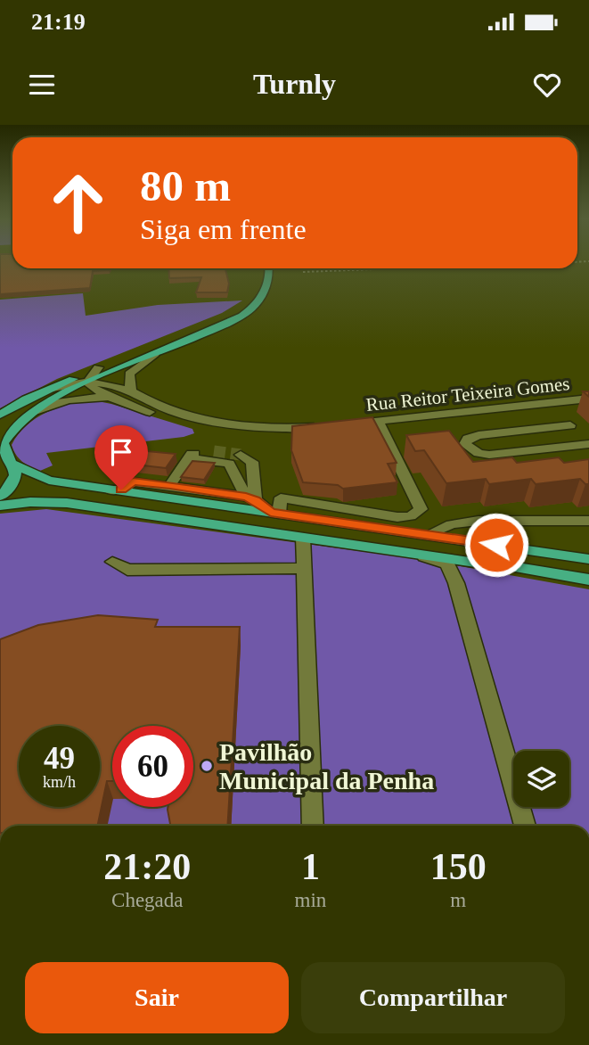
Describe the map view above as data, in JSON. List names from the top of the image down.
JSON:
{
  "streets": {
    "street": ["Rua Reitor Teixeira Gomes"]
  },
  "places": ["Pavilhão Municipal da Penha"],
  "page": {
    "status": "21:19",
    "header": "Turnly",
    "turn": ["80 m", "Siga em frente"],
    "speed": "49 km/h",
    "limit": "60",
    "eta": [
      "21:20",
      "Chegada",
      "1",
      "min",
      "150",
      "m"
    ],
    "buttons": ["Sair", "Compartilhar"]
  }
}
